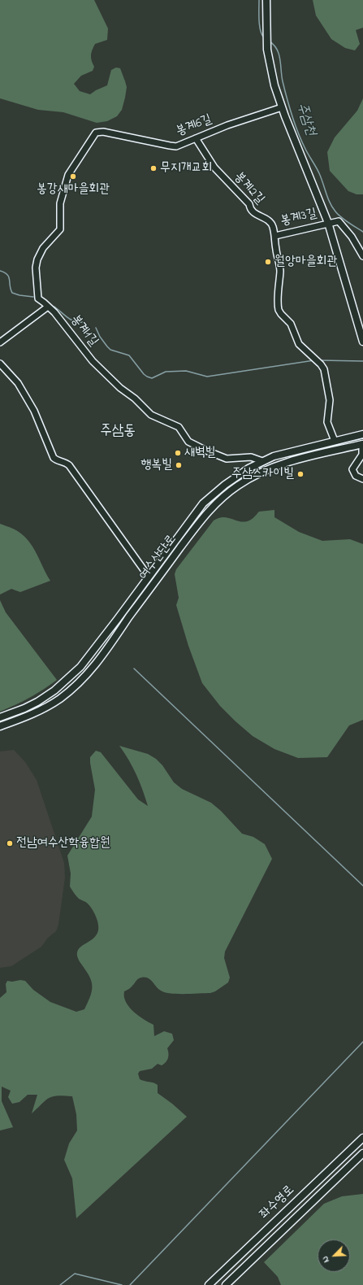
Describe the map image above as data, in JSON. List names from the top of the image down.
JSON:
{
  "streets": {
    "street": [
      "봉계6길",
      "봉계2길",
      "봉계3길",
      "봉계1길",
      "여수산단로",
      "좌수영로"
    ]
  },
  "crossings": [
    ["봉계6길", "봉계2길"],
    ["봉계6길", "봉계1길"],
    ["봉계2길", "봉계3길"],
    ["봉계2길", "여수산단로"],
    ["봉계1길", "여수산단로"]
  ],
  "districts": ["주삼동"],
  "water": ["주삼천"],
  "places": [
    "무지개교회",
    "봉강새마을회관",
    "월앙마을회관",
    "새벽빌",
    "행복빌",
    "주삼스카이빌",
    "전남여수산학융합원"
  ],
  "north": "bottom left"
}
